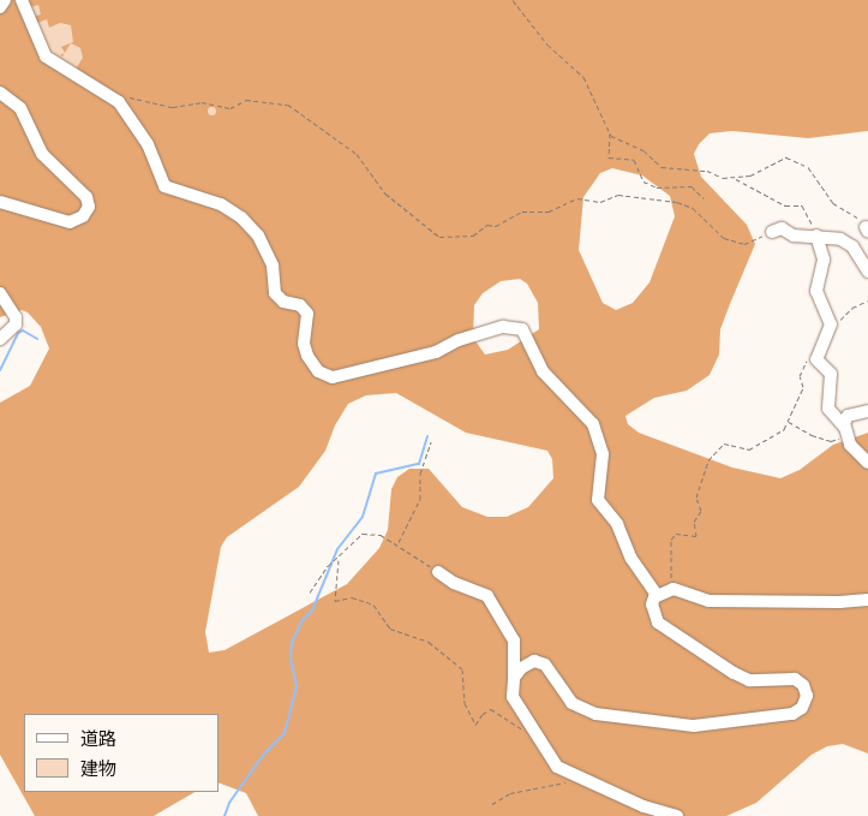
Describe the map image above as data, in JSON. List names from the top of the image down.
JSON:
{
  "legend": ["道路", "建物"]
}
